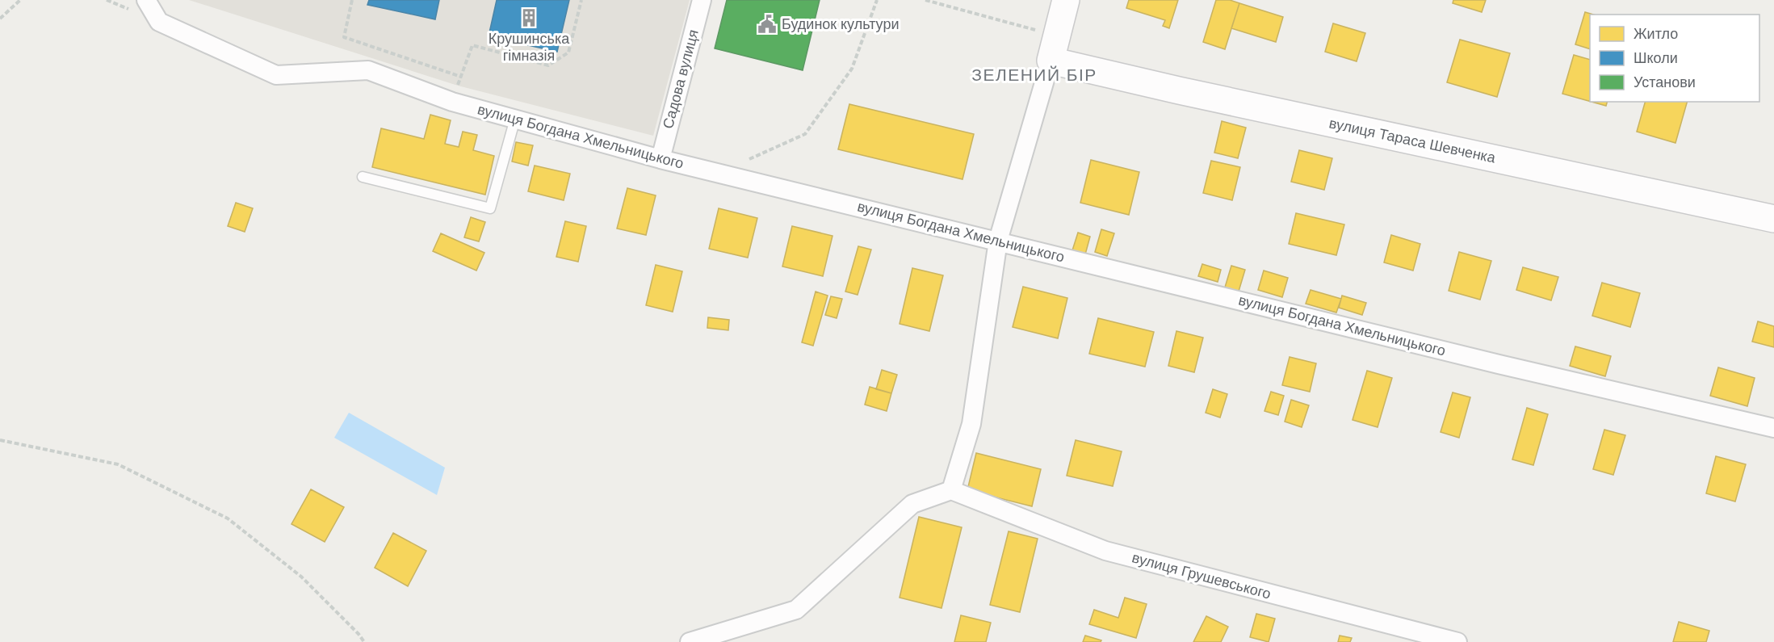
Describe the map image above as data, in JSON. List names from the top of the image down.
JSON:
{
  "streets": {
    "street": [
      "Садова вулиця",
      "вулиця Богдана Хмельницького",
      "вулиця Тараса Шевченка",
      "вулиця Грушевського"
    ]
  },
  "crossings": [
    ["Садова вулиця", "вулиця Богдана Хмельницького"]
  ],
  "districts": ["ЗЕЛЕНИЙ БІР"],
  "places": {
    "building": ["Крушинська гімназія"],
    "public building": ["Будинок культури"]
  },
  "legend": ["Житло", "Школи", "Установи"]
}
